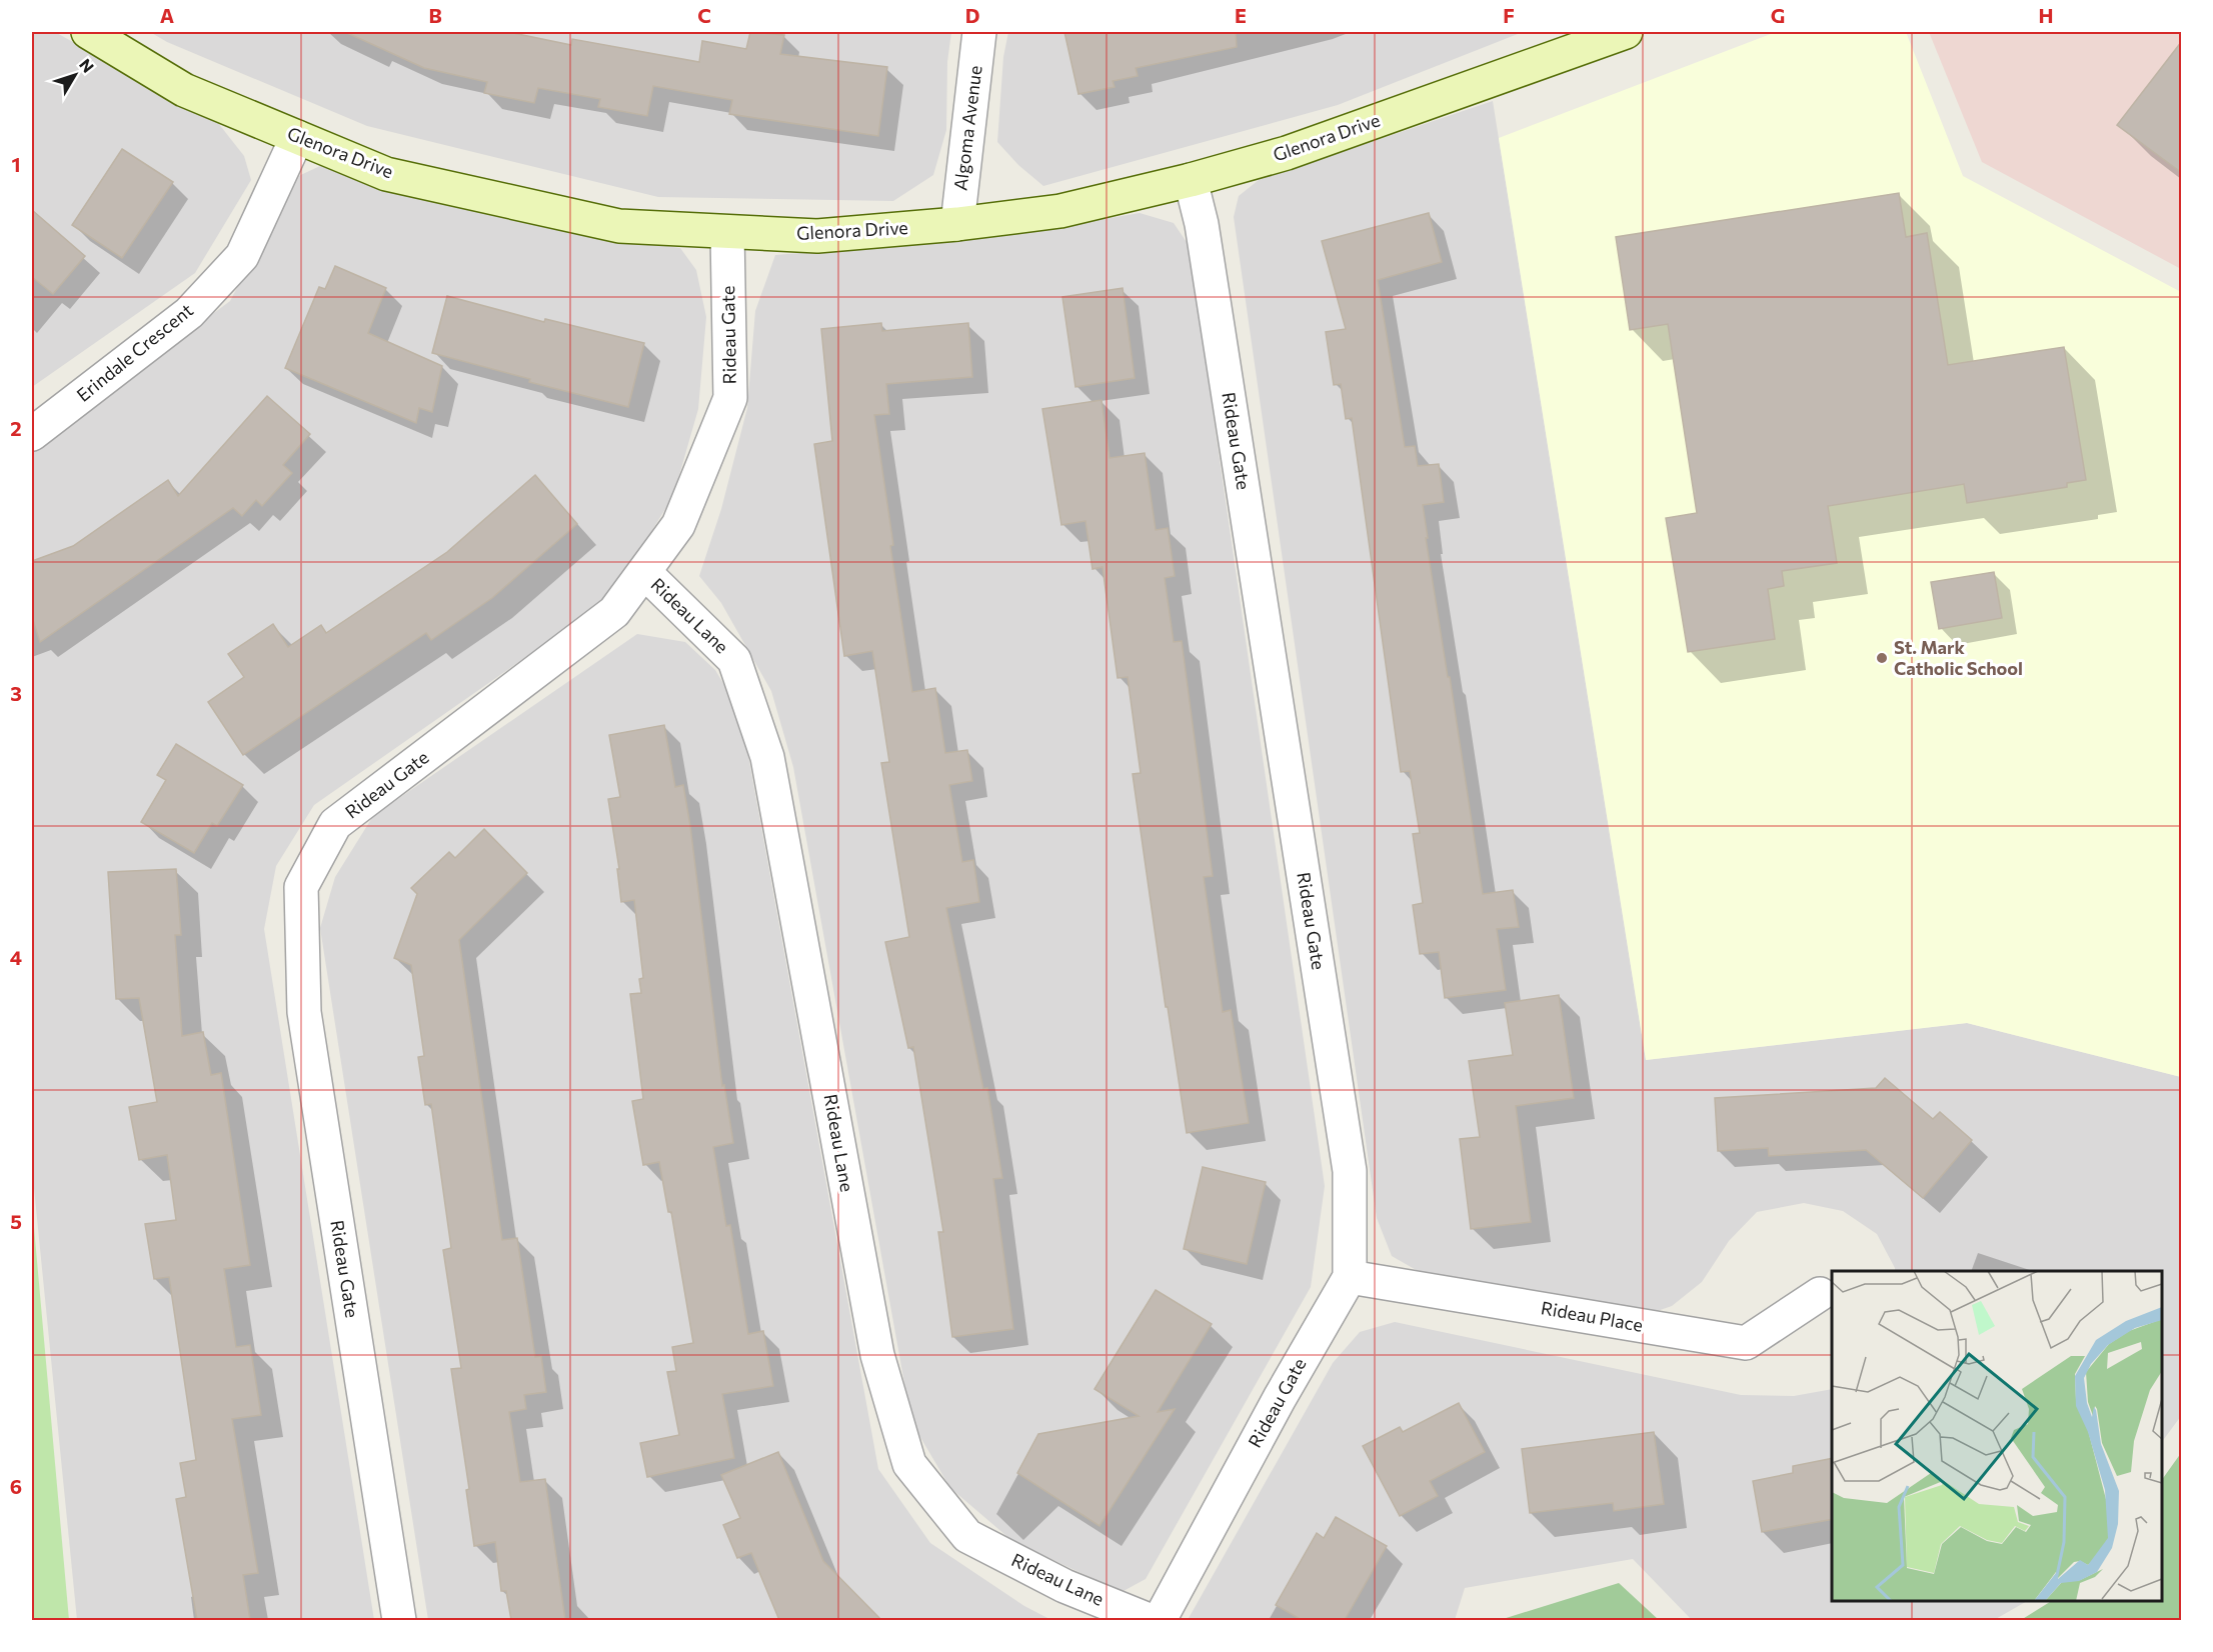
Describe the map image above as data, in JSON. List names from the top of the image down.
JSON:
{
  "streets": {
    "street": [
      "Algoma Avenue",
      "Glenora Drive",
      "Rideau Gate",
      "Erindale Crescent",
      "Rideau Lane",
      "Rideau Place"
    ]
  },
  "crossings": [
    ["Algoma Avenue", "Glenora Drive"],
    ["Glenora Drive", "Rideau Gate"],
    ["Glenora Drive", "Erindale Crescent"],
    ["Rideau Gate", "Rideau Lane"],
    ["Rideau Gate", "Rideau Place"]
  ],
  "places": ["St. Mark Catholic School"],
  "north": "top right",
  "grid": {
    "columns": [
      "A",
      "B",
      "C",
      "D",
      "E",
      "F",
      "G",
      "H"
    ],
    "rows": [
      "1",
      "2",
      "3",
      "4",
      "5",
      "6"
    ]
  }
}
